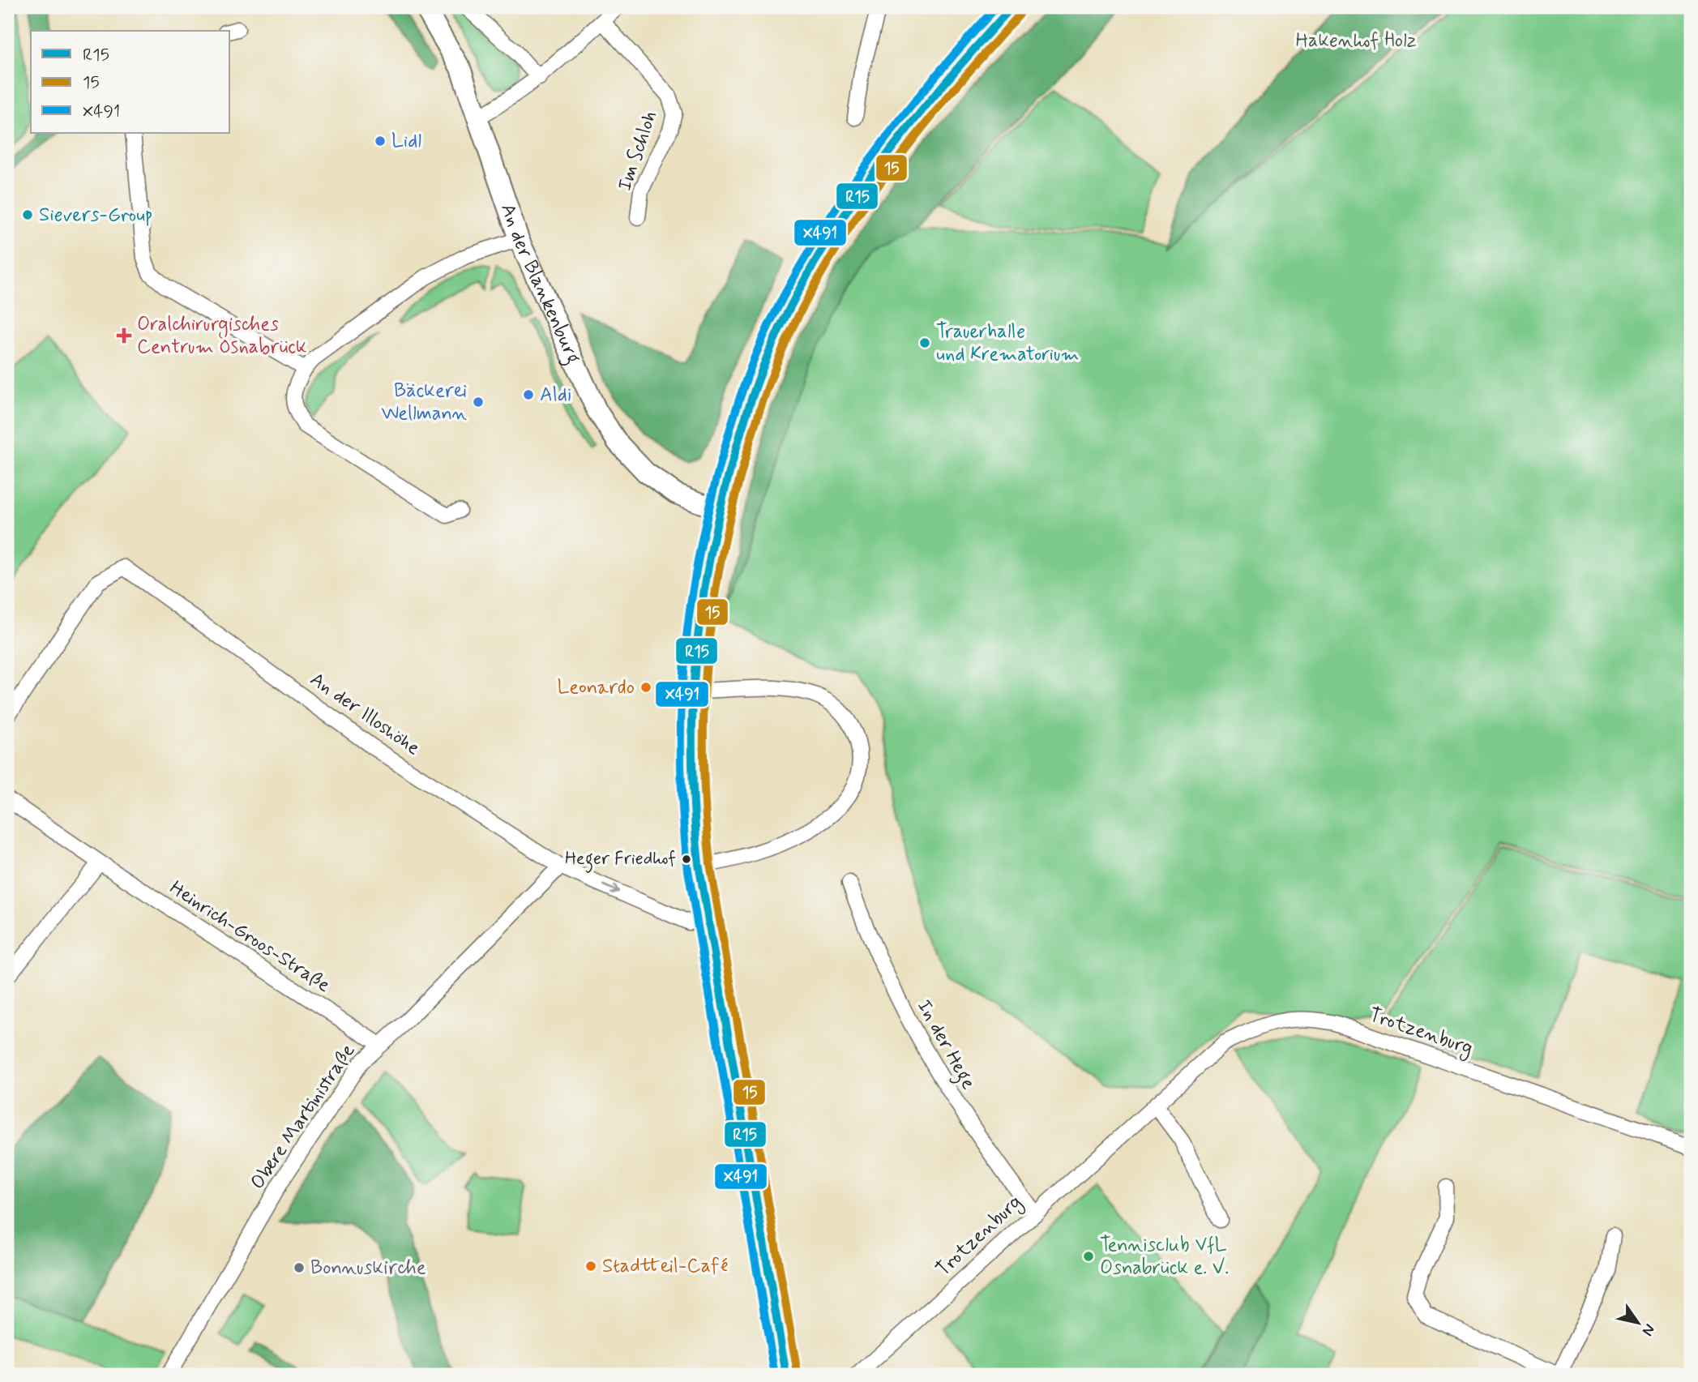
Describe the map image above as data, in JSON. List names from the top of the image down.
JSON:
{
  "streets": {
    "street": [
      "Im Schloh",
      "An der Blankenburg",
      "An der Illoshöhe",
      "Heinrich-Groos-Straße",
      "Trotzenburg",
      "In der Hege",
      "Obere Martinistraße"
    ]
  },
  "crossings": [
    ["An der Illoshöhe", "Obere Martinistraße"],
    ["Heinrich-Groos-Straße", "Obere Martinistraße"],
    ["Trotzenburg", "In der Hege"]
  ],
  "parks": ["Hakenhof Holz"],
  "places": {
    "other": [
      "Lidl",
      "Sievers-Group",
      "Trauerhalle und Krematorium",
      "Aldi",
      "Bäckerei Wellmann",
      "Leonardo",
      "Heger Friedhof",
      "Tennisclub VfL Osnabrück e. V.",
      "Stadtteil-Café",
      "Bonnuskirche"
    ],
    "health": ["Oralchirurgisches Centrum Osnabrück"]
  },
  "lines": ["transit line R15", "transit line X491", "transit line 15"],
  "legend": ["R15", "15", "X491"],
  "north": "bottom right"
}
